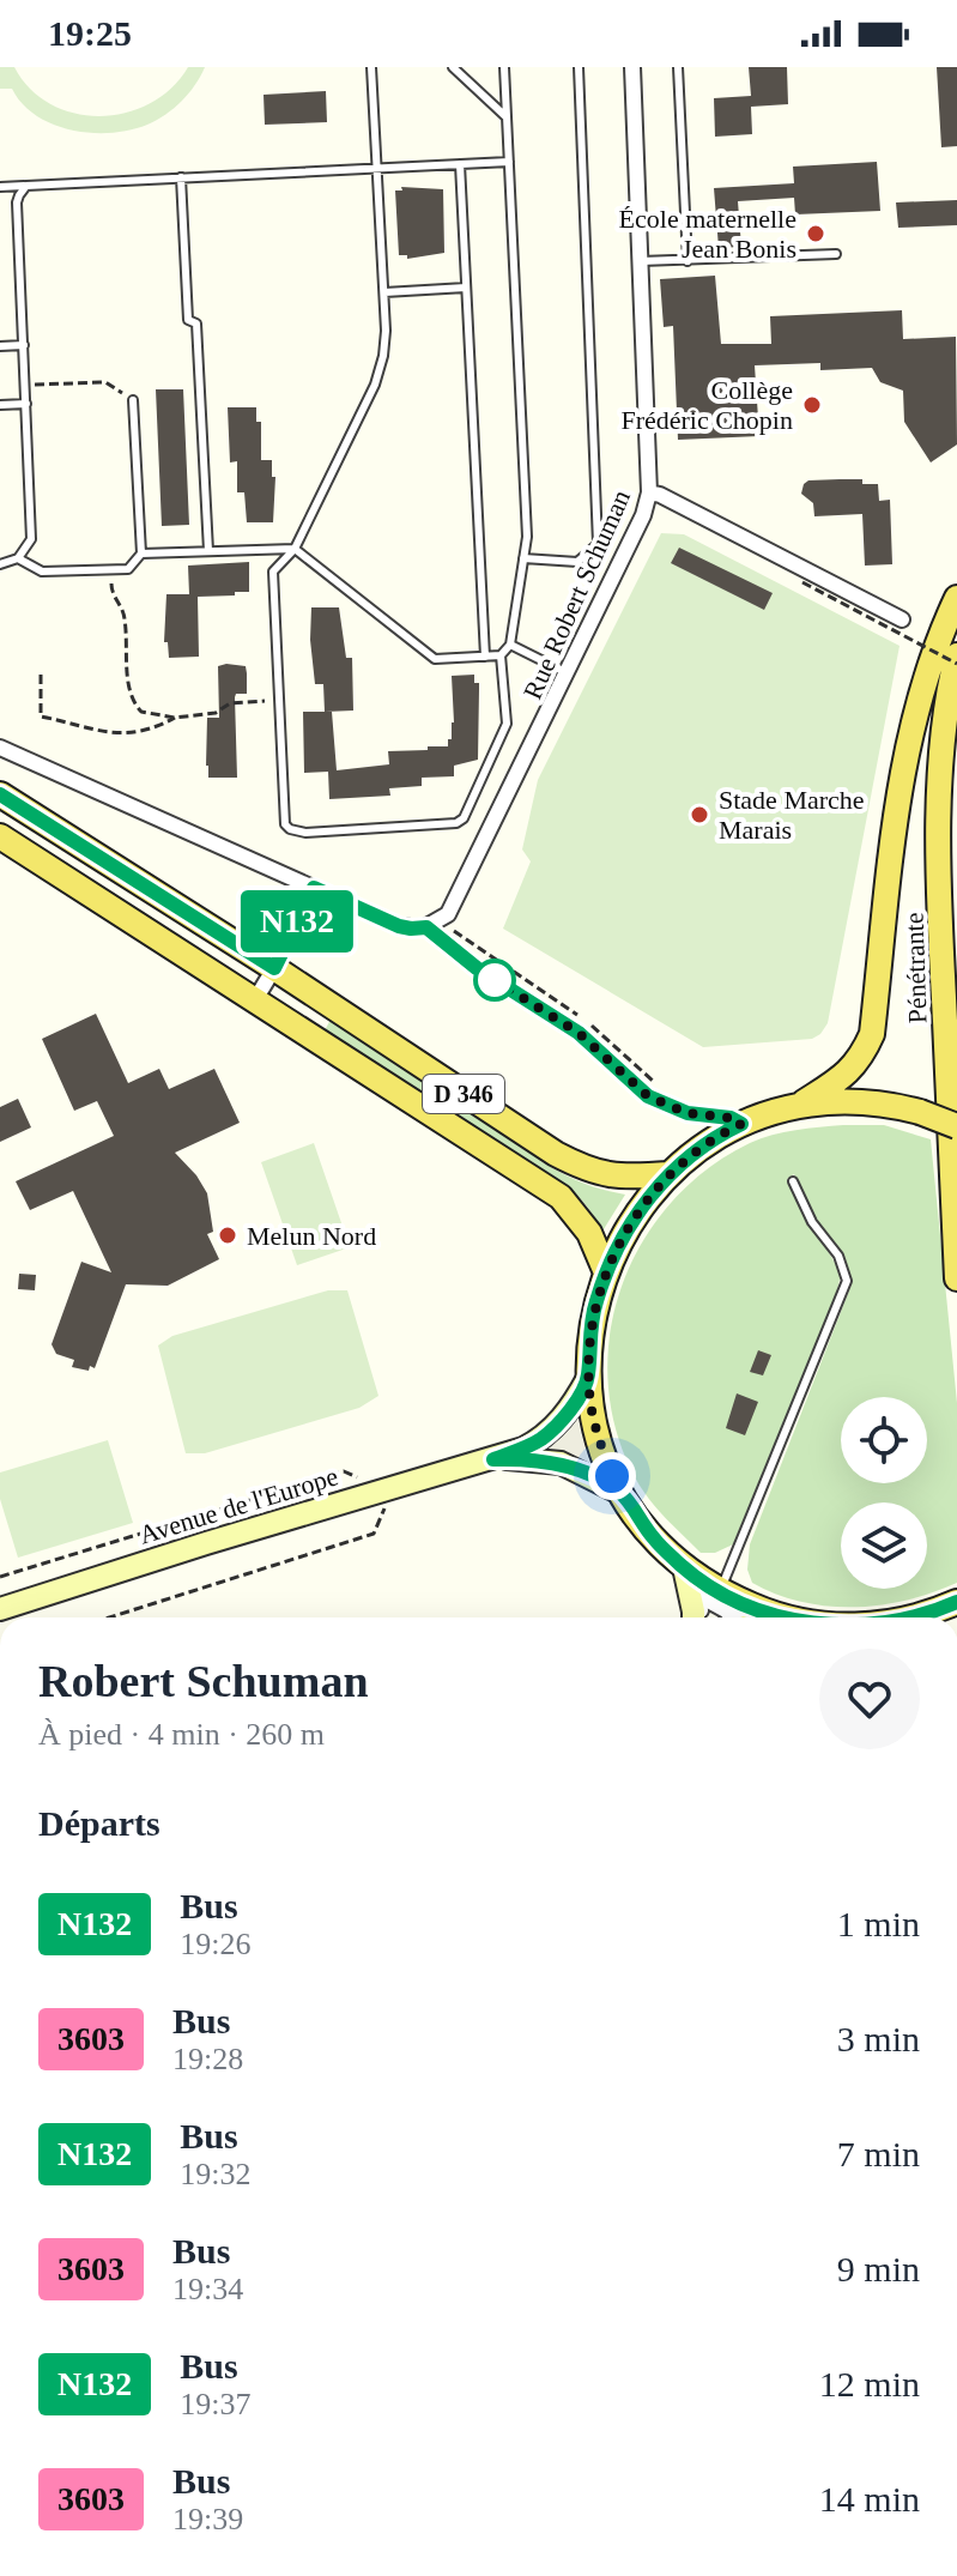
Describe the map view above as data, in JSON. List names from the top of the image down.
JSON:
{
  "streets": {
    "main road": ["Pénétrante", "D 346", "Avenue de l'Europe"],
    "street": ["Rue Robert Schuman"]
  },
  "places": [
    "École maternelle Jean Bonis",
    "Collège Frédéric Chopin",
    "Stade Marche Marais",
    "Melun Nord"
  ],
  "lines": ["bus line N132"],
  "page": {
    "status": "19:25",
    "on_map": "N132",
    "heading": [
      ["Robert Schuman", "À pied · 4 min · 260 m"],
      "Départs"
    ],
    "list": [
      {
        "mark": "N132",
        "name": "Bus",
        "note": "19:26",
        "value": "1 min"
      },
      {
        "mark": "3603",
        "name": "Bus",
        "note": "19:28",
        "value": "3 min"
      },
      {
        "mark": "N132",
        "name": "Bus",
        "note": "19:32",
        "value": "7 min"
      },
      {
        "mark": "3603",
        "name": "Bus",
        "note": "19:34",
        "value": "9 min"
      },
      {
        "mark": "N132",
        "name": "Bus",
        "note": "19:37",
        "value": "12 min"
      },
      {
        "mark": "3603",
        "name": "Bus",
        "note": "19:39",
        "value": "14 min"
      }
    ]
  }
}
